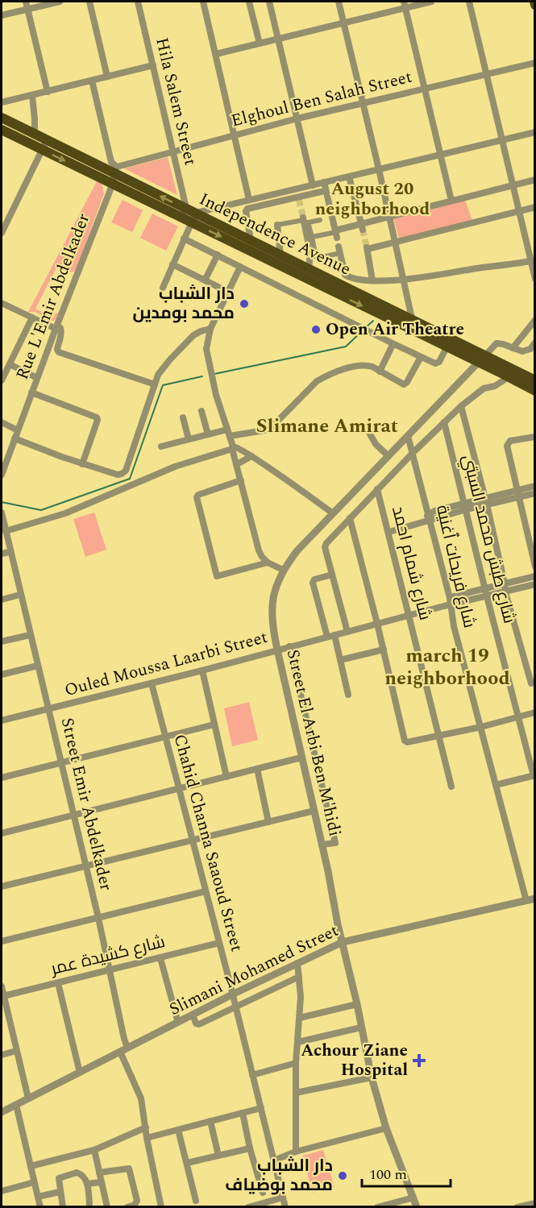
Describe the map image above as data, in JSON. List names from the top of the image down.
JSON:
{
  "streets": {
    "main road": ["Independence Avenue"],
    "street": [
      "Elghoul Ben Salah Street",
      "Hila Salem Street",
      "Rue L'Emir Abdelkader",
      "شارع طبش محمد السبتي",
      "شارع شمام احمد",
      "شارع فريحات ٱغنية",
      "Ouled Moussa Laarbi Street",
      "Street El Arbi Ben M'hidi",
      "Street Emir Abdelkader",
      "Chahid Channa Saaoud Street",
      "شارع كشيدة عمر",
      "Slimani Mohamed Street"
    ]
  },
  "crossings": [
    ["Elghoul Ben Salah Street", "Hila Salem Street"],
    ["Elghoul Ben Salah Street", "Independence Avenue"],
    ["Elghoul Ben Salah Street", "Rue L'Emir Abdelkader"],
    ["Hila Salem Street", "Independence Avenue"],
    ["Independence Avenue", "Rue L'Emir Abdelkader"],
    ["Independence Avenue", "Street El Arbi Ben M'hidi"],
    ["شارع طبش محمد السبتي", "Ouled Moussa Laarbi Street"],
    ["شارع شمام احمد", "Ouled Moussa Laarbi Street"],
    ["شارع فريحات ٱغنية", "Ouled Moussa Laarbi Street"],
    ["شارع فريحات ٱغنية", "Street El Arbi Ben M'hidi"],
    ["شارع فريحات ٱغنية", "Slimani Mohamed Street"],
    ["Ouled Moussa Laarbi Street", "Street El Arbi Ben M'hidi"],
    ["Ouled Moussa Laarbi Street", "Street Emir Abdelkader"],
    ["Ouled Moussa Laarbi Street", "Chahid Channa Saaoud Street"],
    ["Street El Arbi Ben M'hidi", "Slimani Mohamed Street"],
    ["Street Emir Abdelkader", "شارع كشيدة عمر"],
    ["Street Emir Abdelkader", "Slimani Mohamed Street"],
    ["Chahid Channa Saaoud Street", "شارع كشيدة عمر"],
    ["Chahid Channa Saaoud Street", "Slimani Mohamed Street"]
  ],
  "districts": ["August 20 neighborhood", "Slimane Amirat", "march 19 neighborhood"],
  "places": {
    "other": ["دار الشباب محمد بومدين", "Open Air Theatre", "دار الشباب محمد بوضياف"],
    "health": ["Achour Ziane Hospital"]
  },
  "scale_bar": "100 m"
}
